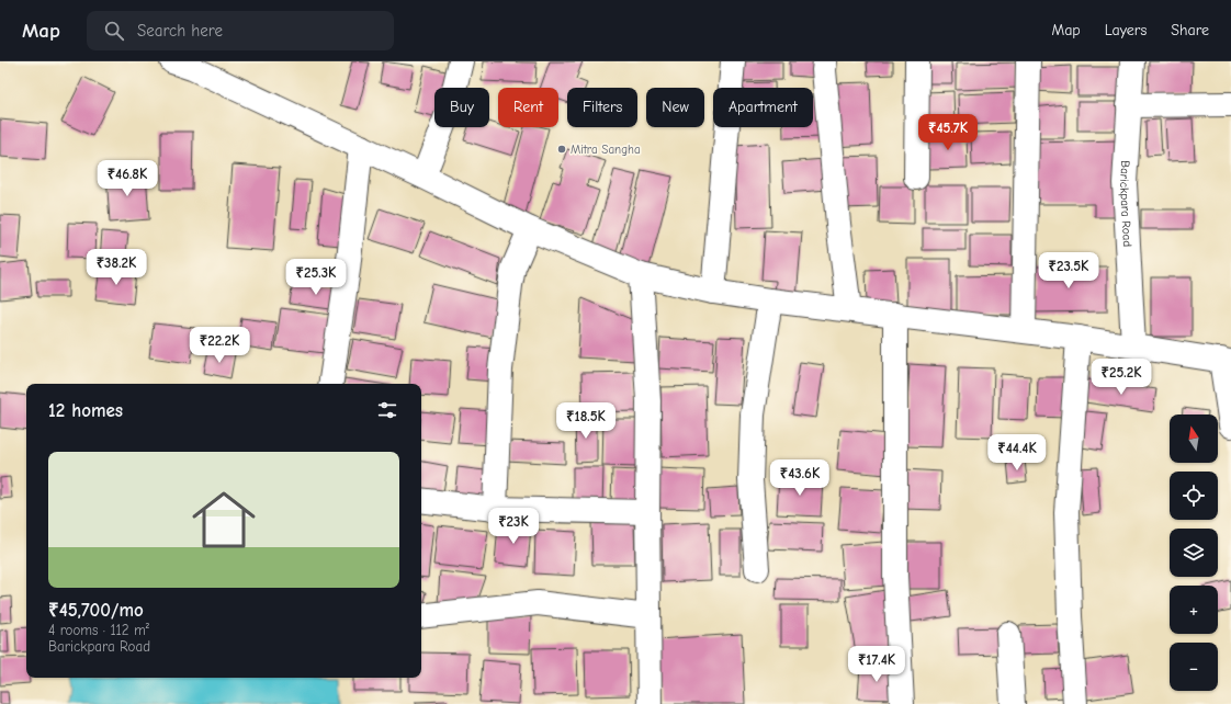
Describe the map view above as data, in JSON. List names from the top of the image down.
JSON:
{
  "streets": {
    "street": ["Barickpara Road"]
  },
  "places": ["Mitra Sangha"],
  "north": "top",
  "page": {
    "header": "Map",
    "search": "Search here",
    "nav": ["Map", "Layers", "Share"],
    "chip": [
      "Buy",
      "Rent",
      "Filters",
      "New",
      "Apartment"
    ],
    "price": [
      "₹45.7K",
      "₹46.8K",
      "₹38.2K",
      "₹23.5K",
      "₹25.3K",
      "₹22.2K",
      "₹25.2K",
      "₹18.5K",
      "₹44.4K",
      "₹43.6K",
      "₹23K",
      "₹17.4K"
    ],
    "heading": "12 homes",
    "map_buttons": ["+", "−"],
    "list": [
      {
        "name": "₹45,700/mo",
        "note": "4 rooms · 112 m² · Barickpara Road"
      }
    ]
  }
}
